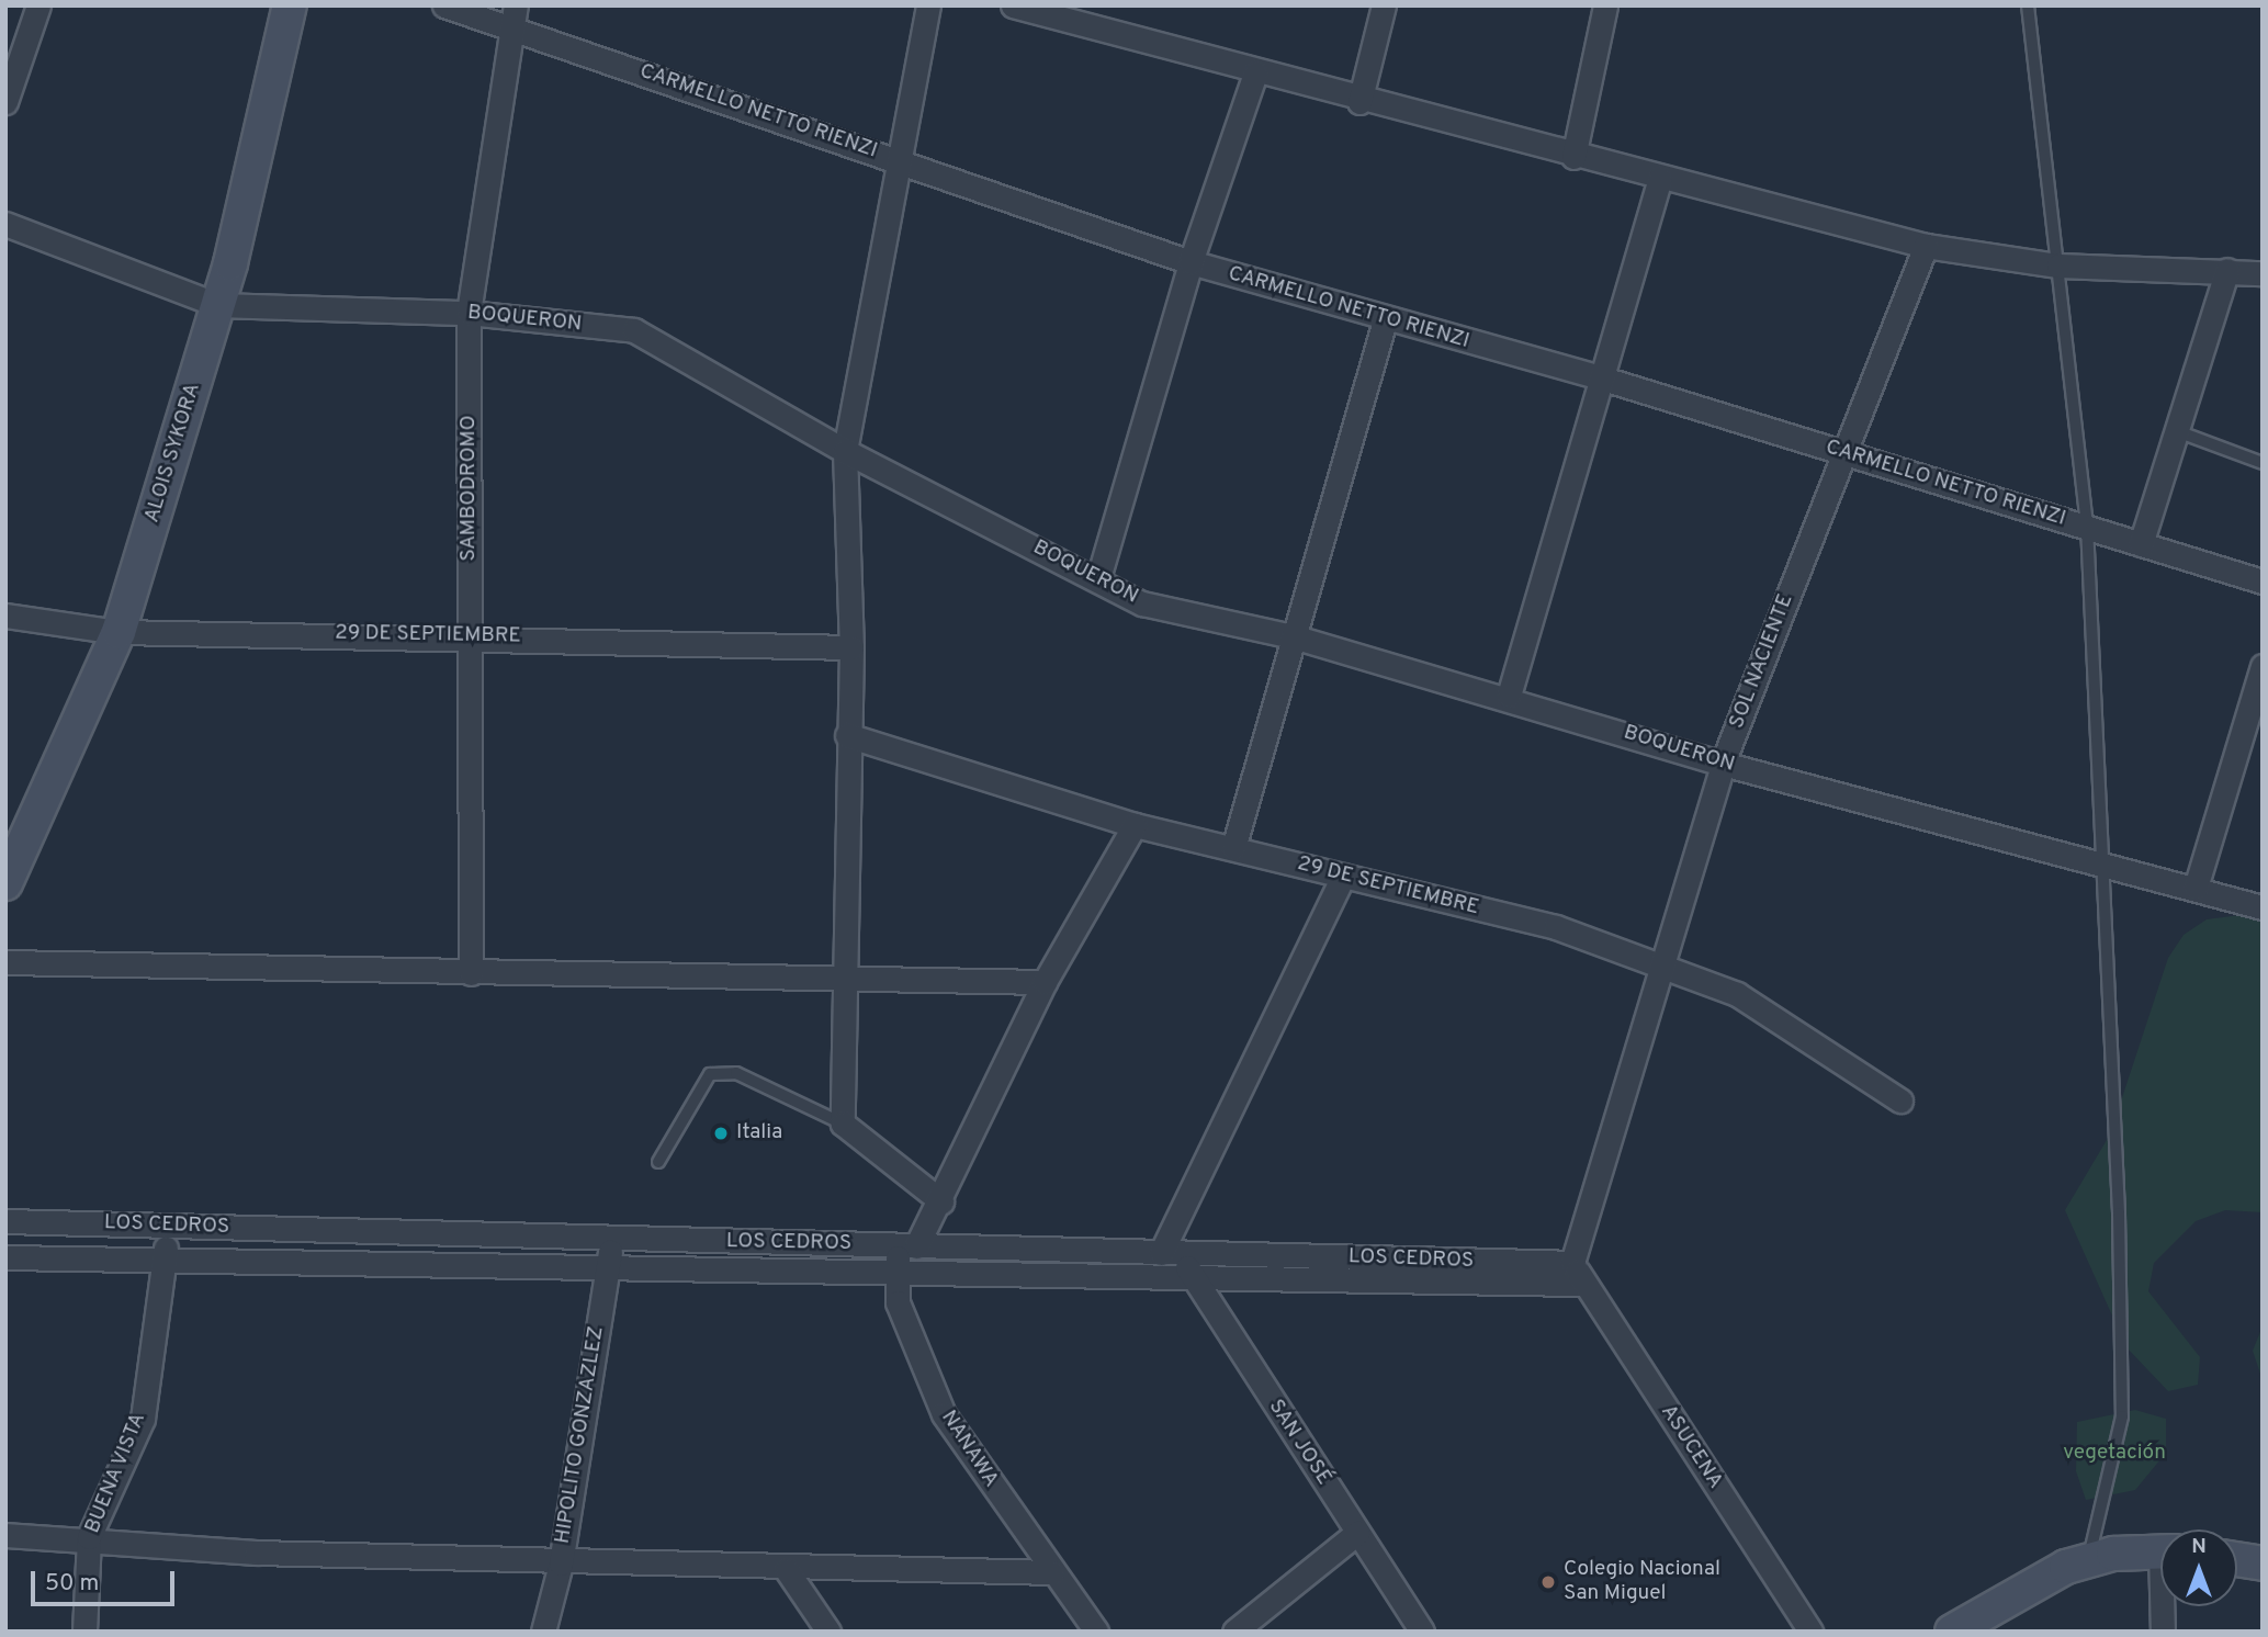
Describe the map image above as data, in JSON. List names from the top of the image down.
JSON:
{
  "streets": {
    "street": [
      "CARMELLO NETTO RIENZI",
      "BOQUERON",
      "ALOIS SYKORA",
      "SAMBODROMO",
      "29 DE SEPTIEMBRE",
      "SOL NACIENTE",
      "LOS CEDROS",
      "HIPOLITO GONZAZLEZ",
      "SAN JOSÉ",
      "ASUCENA",
      "NANAWA",
      "BUENA VISTA"
    ]
  },
  "crossings": [
    ["CARMELLO NETTO RIENZI", "SAMBODROMO"],
    ["CARMELLO NETTO RIENZI", "SOL NACIENTE"],
    ["BOQUERON", "ALOIS SYKORA"],
    ["BOQUERON", "SAMBODROMO"],
    ["BOQUERON", "SOL NACIENTE"],
    ["ALOIS SYKORA", "29 DE SEPTIEMBRE"],
    ["SAMBODROMO", "29 DE SEPTIEMBRE"],
    ["29 DE SEPTIEMBRE", "SOL NACIENTE"],
    ["SOL NACIENTE", "LOS CEDROS"],
    ["SOL NACIENTE", "ASUCENA"],
    ["LOS CEDROS", "HIPOLITO GONZAZLEZ"],
    ["LOS CEDROS", "SAN JOSÉ"],
    ["LOS CEDROS", "ASUCENA"],
    ["LOS CEDROS", "NANAWA"],
    ["LOS CEDROS", "BUENA VISTA"]
  ],
  "parks": ["vegetación"],
  "places": ["Italia", "Colegio Nacional San Miguel"],
  "scale_bar": "50 m",
  "north": "top"
}
